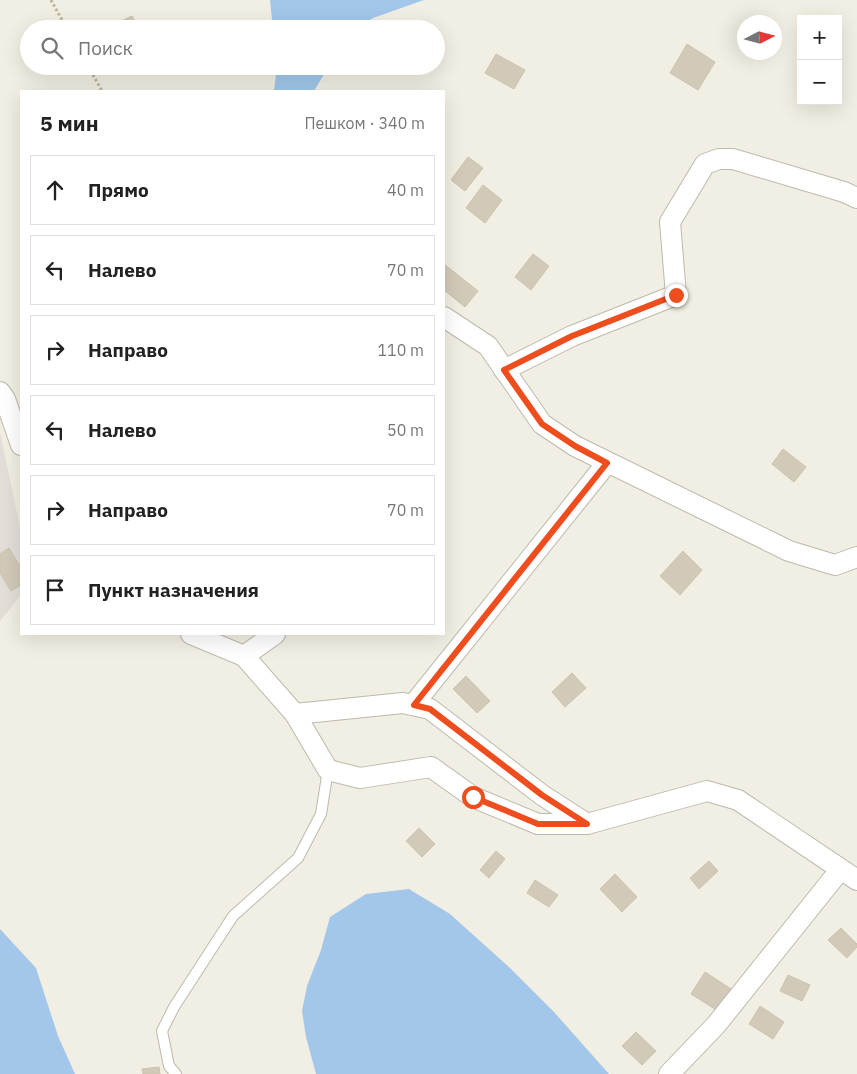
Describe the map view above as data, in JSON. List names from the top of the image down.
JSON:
{
  "north": "right",
  "page": {
    "map_buttons": ["+", "−"],
    "search": "Поиск",
    "heading": ["5 мин", "Пешком · 340 m"],
    "list": [
      ["Прямо", "40 m"],
      ["Налево", "70 m"],
      ["Направо", "110 m"],
      ["Налево", "50 m"],
      ["Направо", "70 m"],
      "Пункт назначения"
    ]
  }
}
